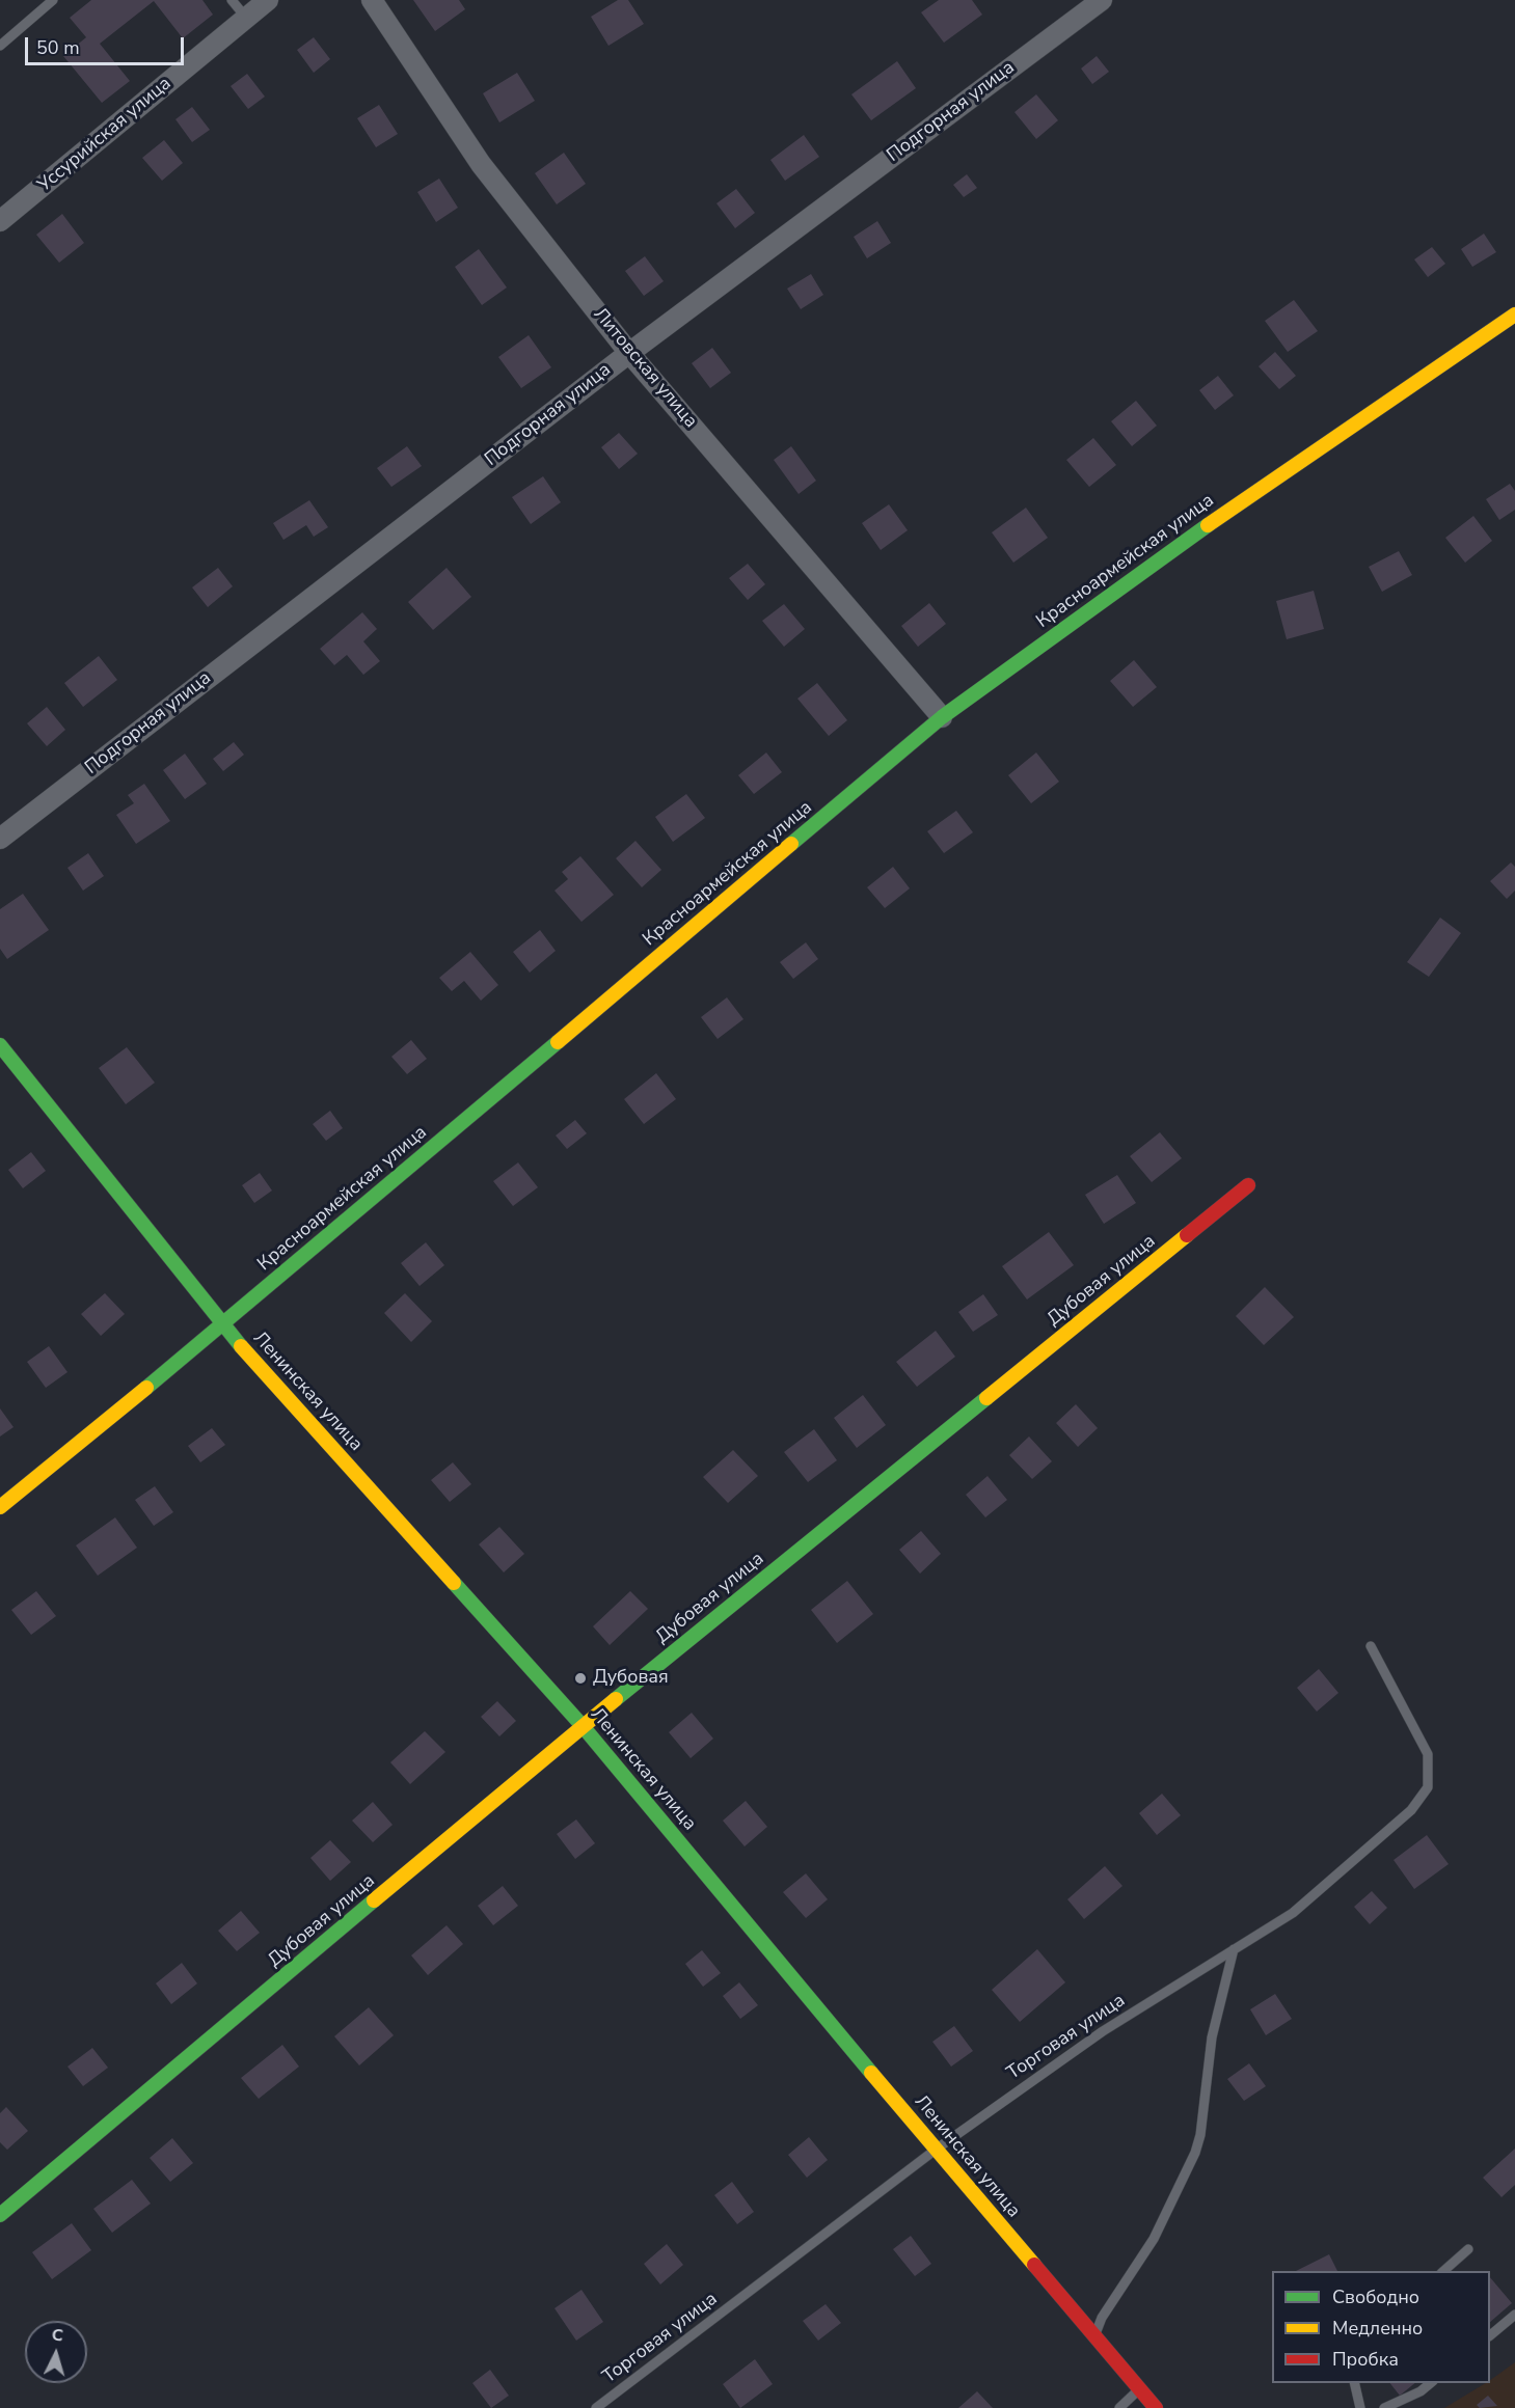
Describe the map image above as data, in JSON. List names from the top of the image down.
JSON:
{
  "streets": {
    "street": [
      "Подгорная улица",
      "Уссурийская улица",
      "Литовская улица",
      "Красноармейская улица",
      "Дубовая улица",
      "Ленинская улица"
    ],
    "lane": ["Торговая улица"]
  },
  "crossings": [
    ["Подгорная улица", "Литовская улица"],
    ["Литовская улица", "Красноармейская улица"],
    ["Красноармейская улица", "Ленинская улица"],
    ["Дубовая улица", "Ленинская улица"],
    ["Ленинская улица", "Торговая улица"]
  ],
  "places": ["Дубовая"],
  "legend": ["Свободно", "Медленно", "Пробка"],
  "scale_bar": "50 m",
  "north": "top"
}
